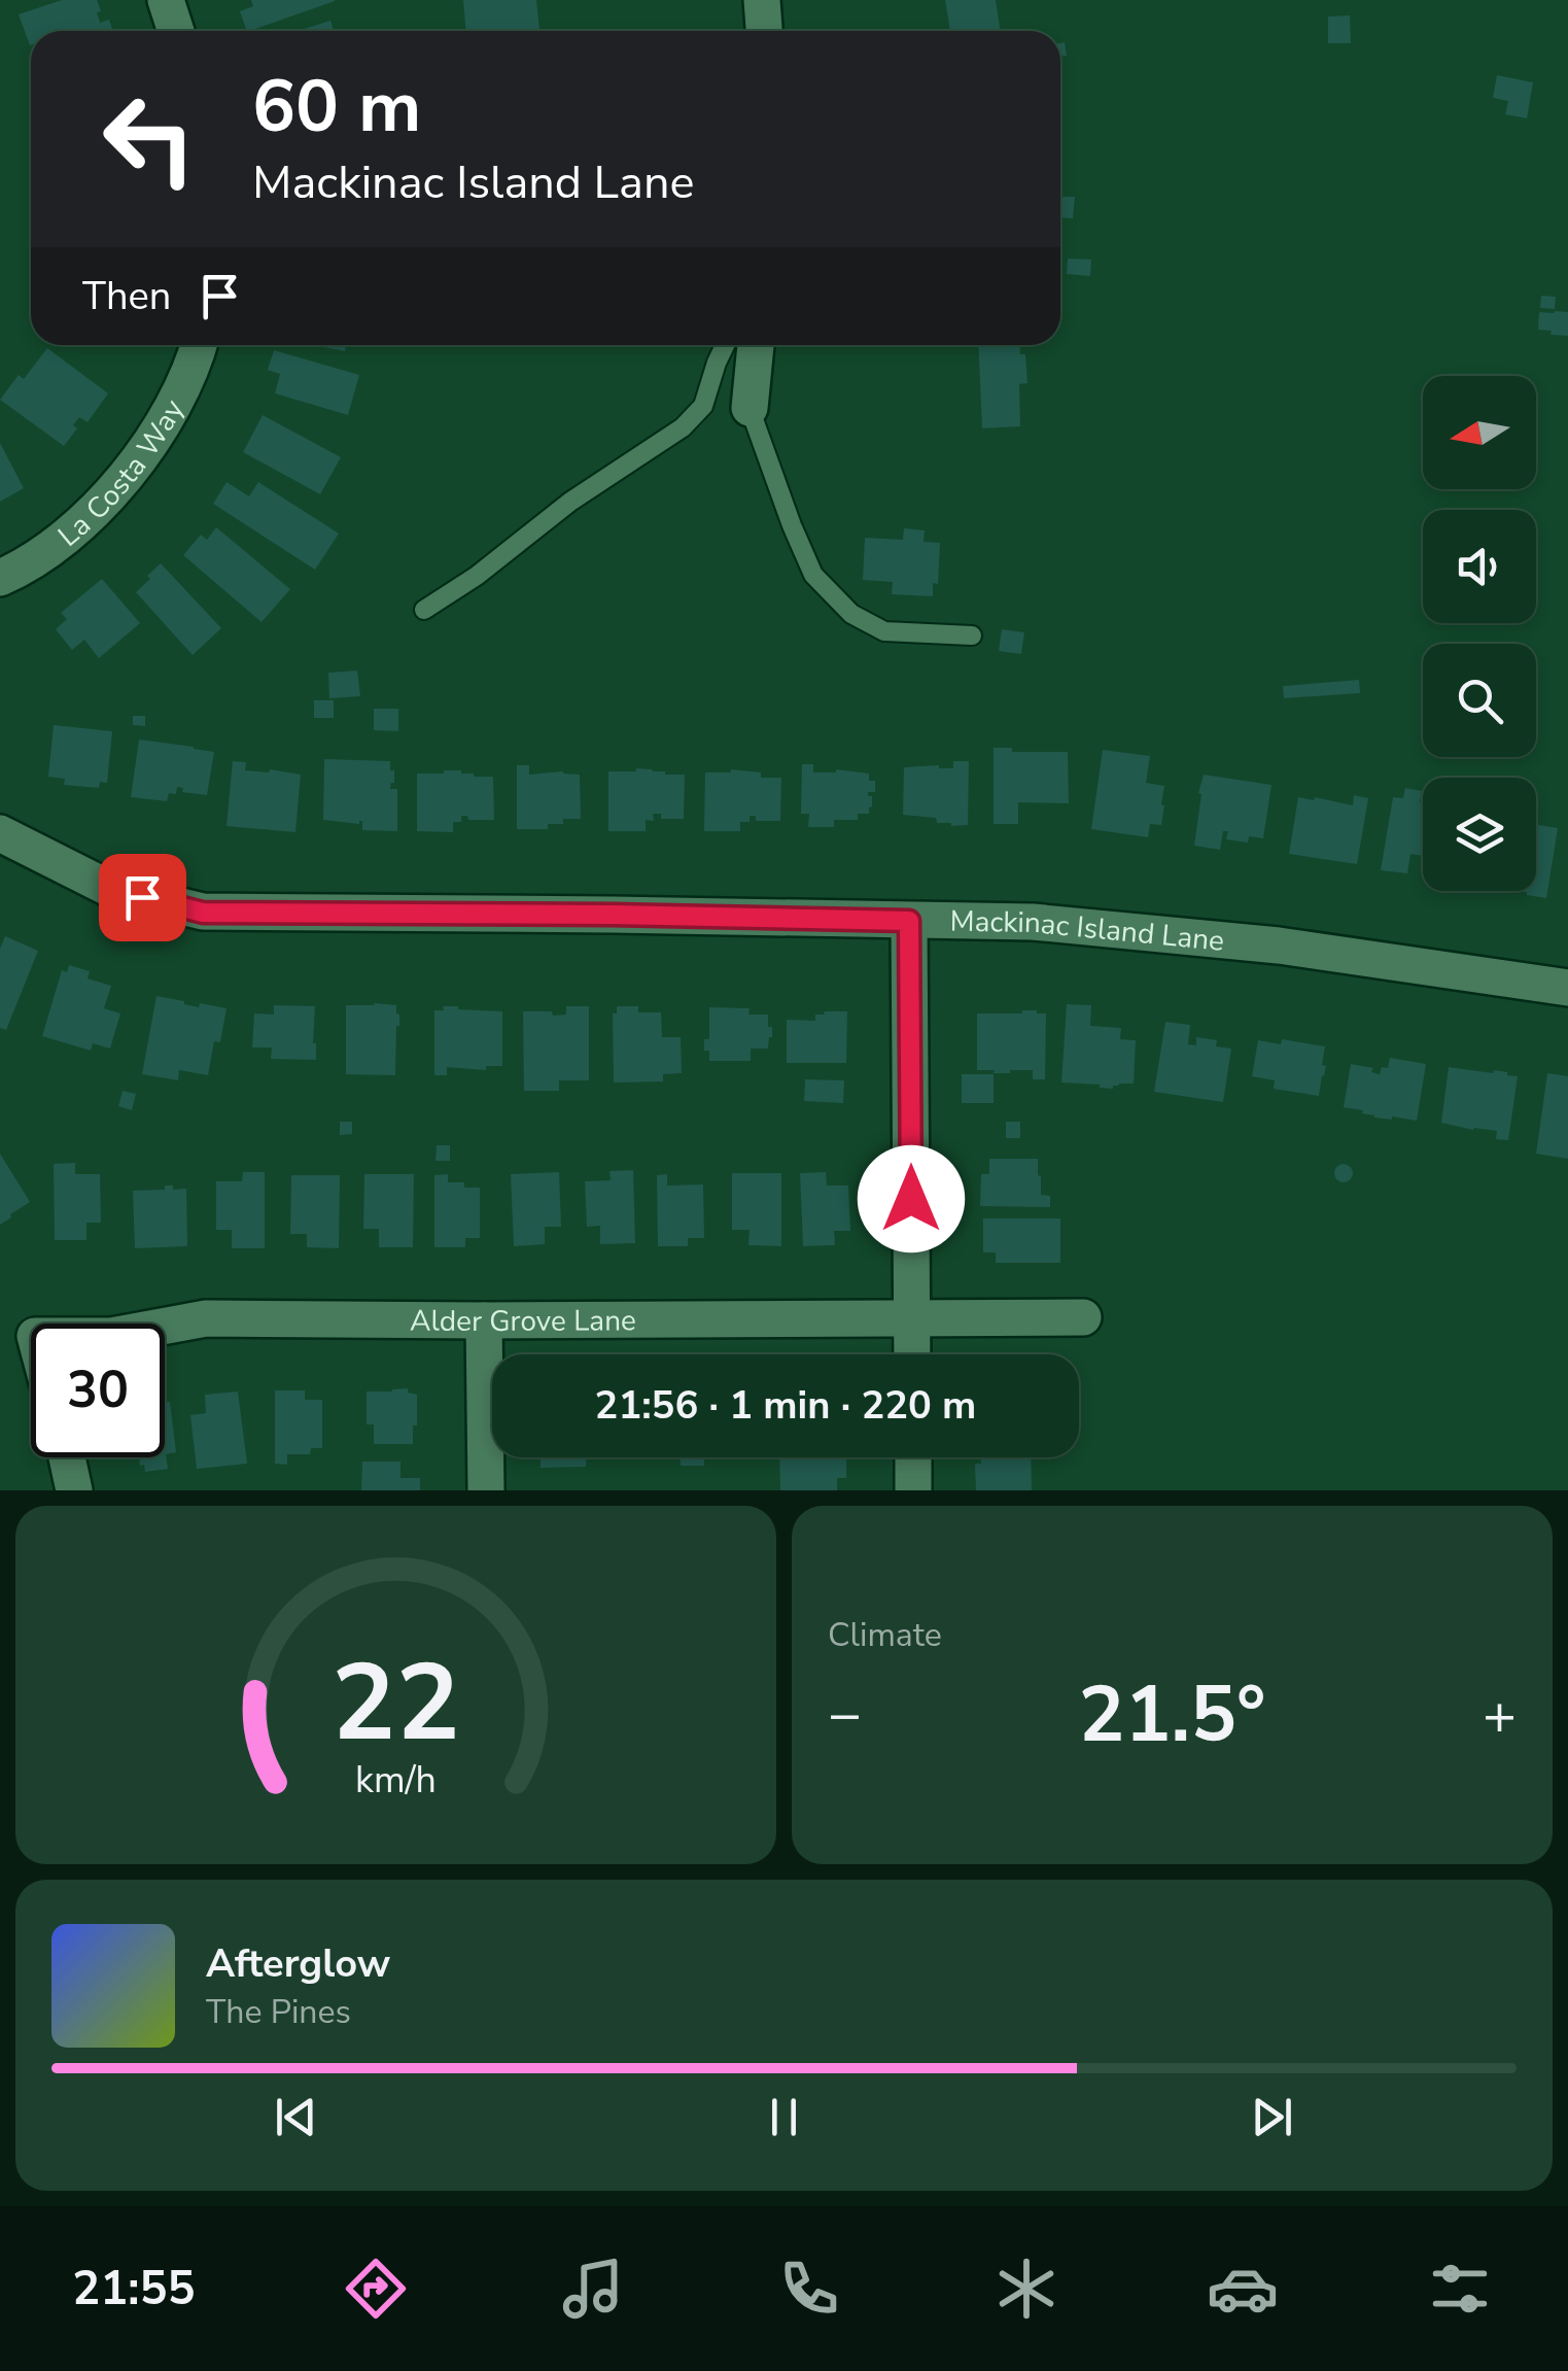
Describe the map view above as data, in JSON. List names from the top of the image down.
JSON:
{
  "streets": {
    "street": ["La Costa Way", "Mackinac Island Lane", "Alder Grove Lane"]
  },
  "north": "left",
  "page": {
    "turn": ["60 m", "Mackinac Island Lane"],
    "then": "Then",
    "limit": "30",
    "trip": "21:56 · 1 min · 220 m",
    "tile": "Climate",
    "heat": ["−", "21.5°", "+"],
    "song": ["Afterglow", "The Pines"],
    "tabs": "21:55",
    "gauge": ["22", "km/h"]
  }
}
